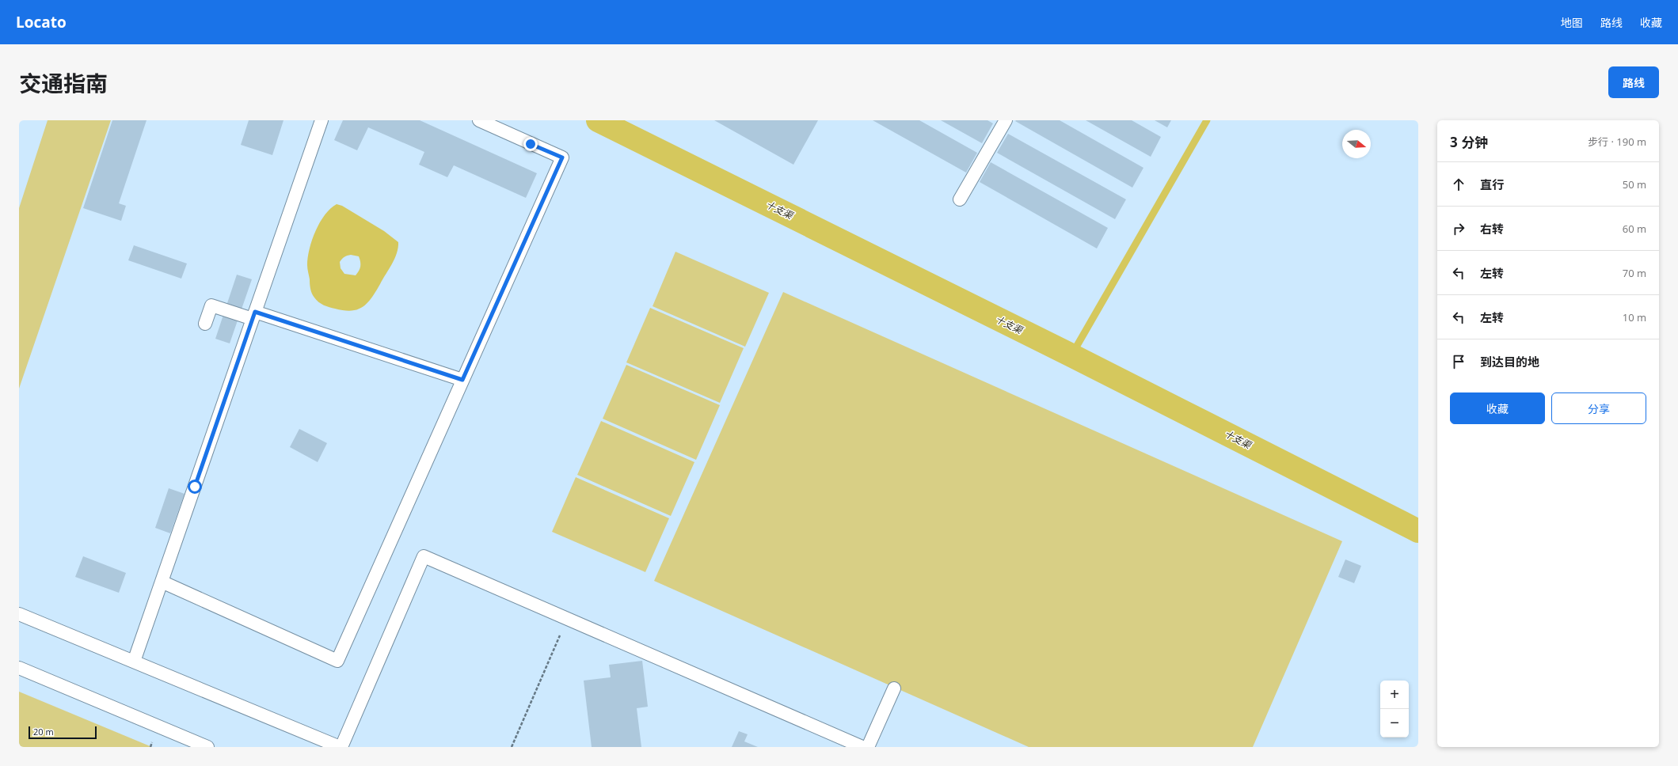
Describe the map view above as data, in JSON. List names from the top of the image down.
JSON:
{
  "water": ["十支渠"],
  "scale_bar": "20 m",
  "north": "right",
  "page": {
    "header": "Locato",
    "nav": ["地图", "路线", "收藏"],
    "title": "交通指南",
    "buttons": [
      "路线",
      ["收藏", "分享"]
    ],
    "heading": ["3 分钟", "步行 · 190 m"],
    "list": [
      ["直行", "50 m"],
      ["右转", "60 m"],
      ["左转", "70 m"],
      ["左转", "10 m"],
      "到达目的地"
    ],
    "map_buttons": ["+", "−"],
    "scale": "20 m"
  }
}
